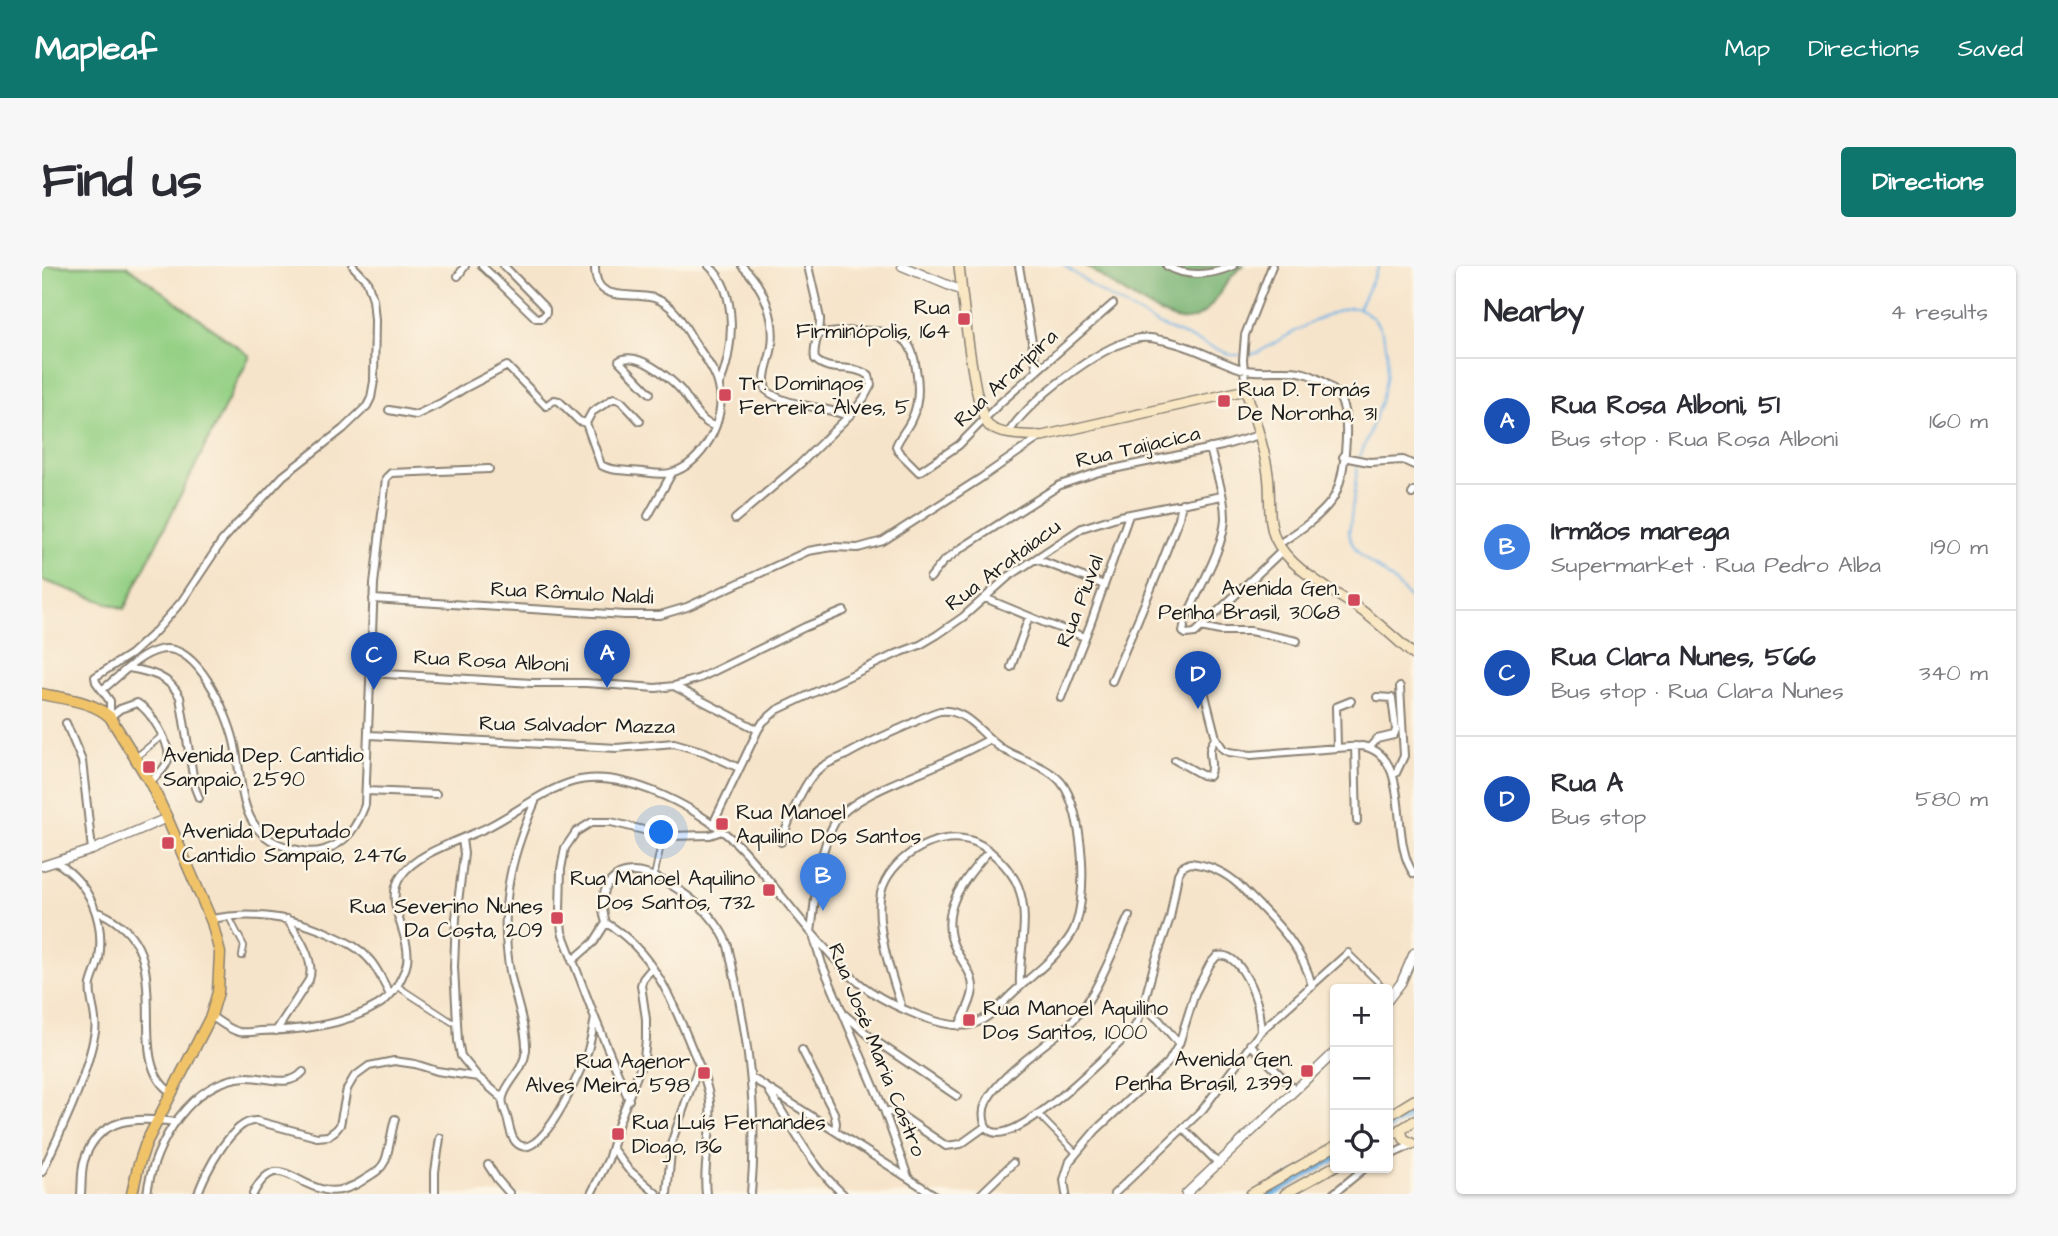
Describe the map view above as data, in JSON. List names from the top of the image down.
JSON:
{
  "streets": {
    "street": [
      "Rua Araripira",
      "Rua Taijacica",
      "Rua Arataiacu",
      "Rua Rômulo Naldi",
      "Rua Piuval",
      "Rua Rosa Alboni",
      "Rua Salvador Mazza",
      "Rua José Maria Castro"
    ]
  },
  "crossings": [
    ["Rua Arataiacu", "Rua Piuval"]
  ],
  "places": {
    "transit": [
      "Rua Firminópolis, 164",
      "Tr. Domingos Ferreira Alves, 5",
      "Rua D. Tomás De Noronha, 31",
      "Avenida Gen. Penha Brasil, 3068",
      "Avenida Dep. Cantidio Sampaio, 2590",
      "Rua Manoel Aquilino Dos Santos",
      "Avenida Deputado Cantidio Sampaio, 2476",
      "Rua Manoel Aquilino Dos Santos, 732",
      "Rua Severino Nunes Da Costa, 209",
      "Rua Manoel Aquilino Dos Santos, 1000",
      "Avenida Gen. Penha Brasil, 2399",
      "Rua Agenor Alves Meira, 598",
      "Rua Luís Fernandes Diogo, 136"
    ]
  },
  "page": {
    "header": "Mapleaf",
    "nav": ["Map", "Directions", "Saved"],
    "buttons": "Directions",
    "title": "Find us",
    "heading": ["Nearby", "4 results"],
    "list": [
      {
        "mark": "A",
        "name": "Rua Rosa Alboni, 51",
        "note": "Bus stop · Rua Rosa Alboni",
        "value": "160 m"
      },
      {
        "mark": "B",
        "name": "Irmãos marega",
        "note": "Supermarket · Rua Pedro Alba",
        "value": "190 m"
      },
      {
        "mark": "C",
        "name": "Rua Clara Nunes, 566",
        "note": "Bus stop · Rua Clara Nunes",
        "value": "340 m"
      },
      {
        "mark": "D",
        "name": "Rua A",
        "note": "Bus stop",
        "value": "580 m"
      }
    ],
    "pins": [
      "A",
      "C",
      "D",
      "B"
    ],
    "map_buttons": ["+", "−"]
  }
}
